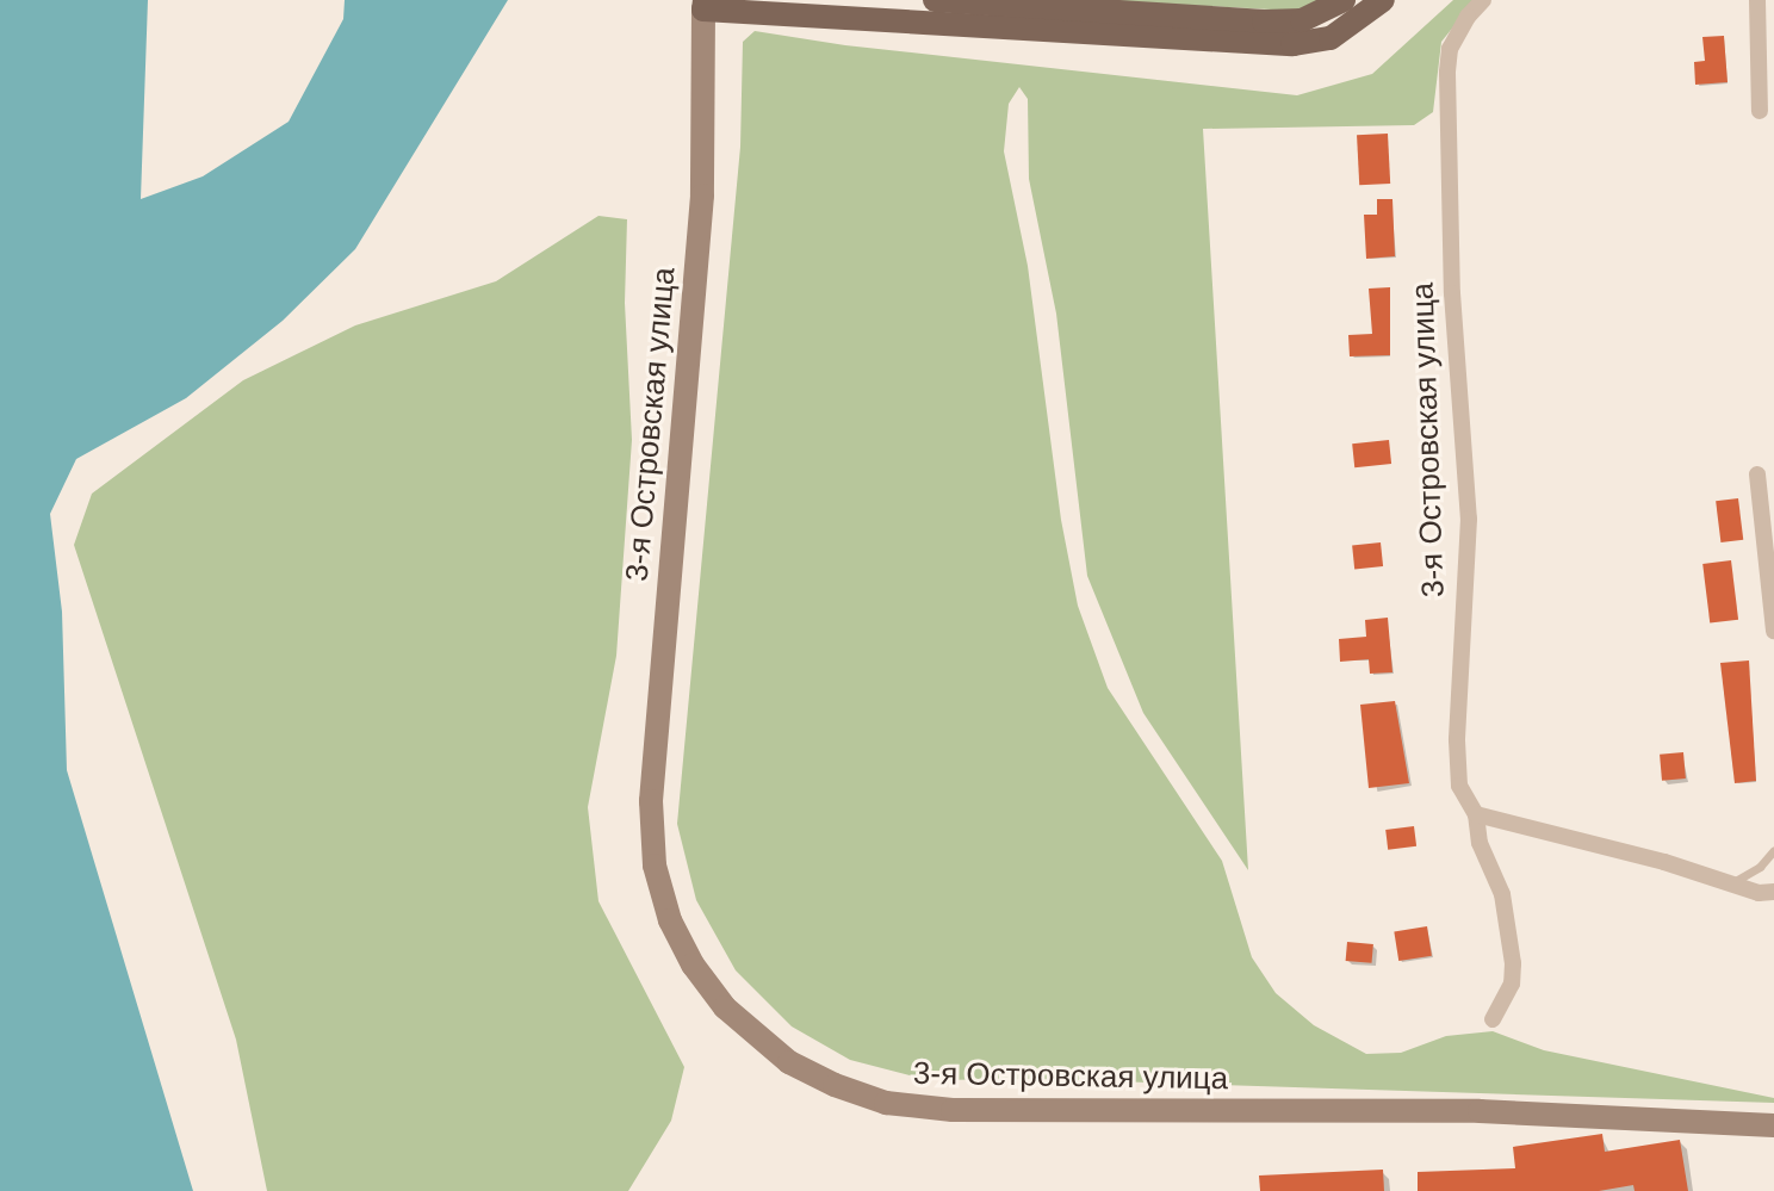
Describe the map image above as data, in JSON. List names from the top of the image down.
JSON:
{
  "streets": {
    "main road": ["3-я Островская улица"]
  }
}
